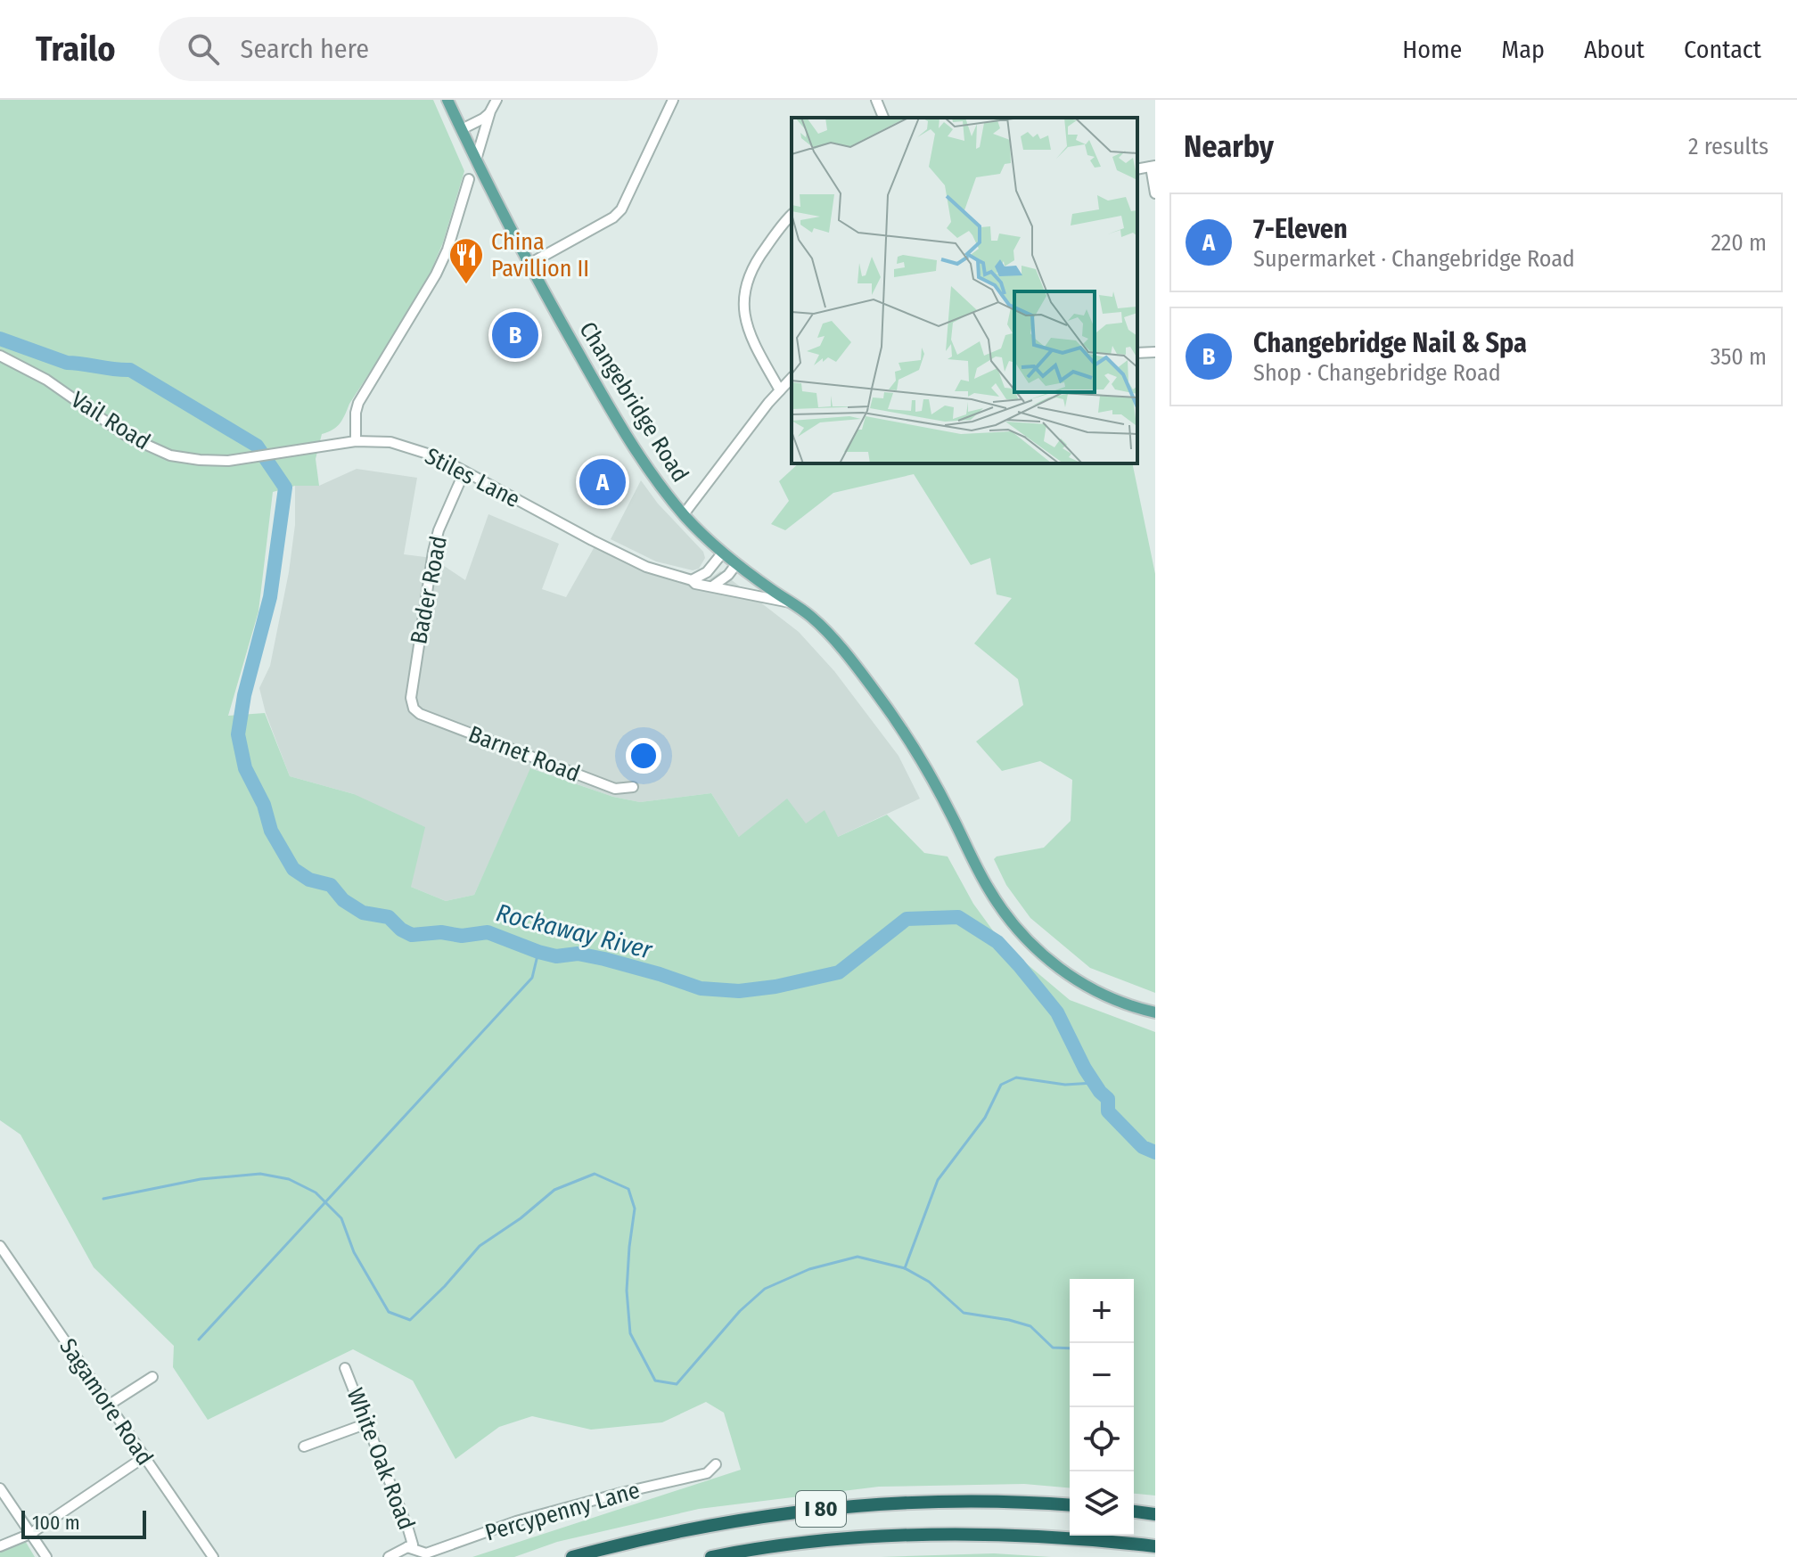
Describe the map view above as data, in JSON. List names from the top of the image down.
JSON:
{
  "streets": {
    "highway": ["I 80"],
    "main road": ["Changebridge Road"],
    "street": [
      "Vail Road",
      "Stiles Lane",
      "Bader Road",
      "Barnet Road",
      "Sagamore Road",
      "White Oak Road",
      "Percypenny Lane"
    ]
  },
  "crossings": [
    ["Changebridge Road", "Stiles Lane"],
    ["Vail Road", "Stiles Lane"],
    ["Stiles Lane", "Bader Road"],
    ["Bader Road", "Barnet Road"],
    ["White Oak Road", "Percypenny Lane"]
  ],
  "water": ["Rockaway River"],
  "places": {
    "restaurant": ["China Pavillion II"]
  },
  "scale_bar": "100 m",
  "page": {
    "header": "Trailo",
    "search": "Search here",
    "nav": [
      "Home",
      "Map",
      "About",
      "Contact"
    ],
    "heading": ["Nearby", "2 results"],
    "list": [
      {
        "mark": "A",
        "name": "7-Eleven",
        "note": "Supermarket · Changebridge Road",
        "value": "220 m"
      },
      {
        "mark": "B",
        "name": "Changebridge Nail & Spa",
        "note": "Shop · Changebridge Road",
        "value": "350 m"
      }
    ],
    "pins": ["B", "A"],
    "map_buttons": ["+", "−"],
    "scale": "100 m"
  }
}
